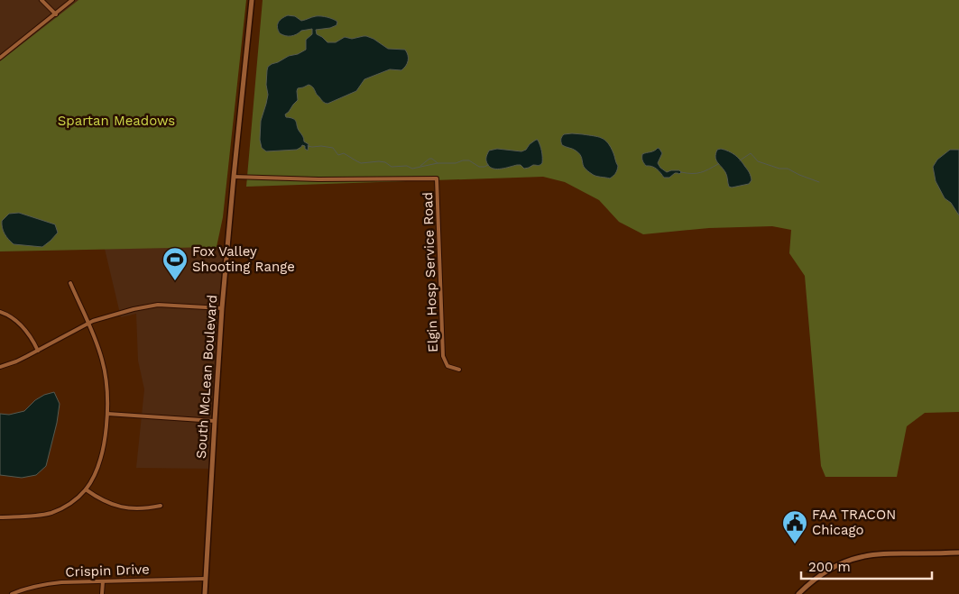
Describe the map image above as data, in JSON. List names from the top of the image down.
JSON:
{
  "streets": {
    "main road": ["South McLean Boulevard"],
    "street": ["Elgin Hosp Service Road", "Crispin Drive"]
  },
  "crossings": [
    ["Elgin Hosp Service Road", "South McLean Boulevard"],
    ["South McLean Boulevard", "Crispin Drive"]
  ],
  "parks": ["Spartan Meadows"],
  "places": {
    "sports": ["Fox Valley Shooting Range"],
    "public building": ["FAA TRACON Chicago"]
  },
  "scale_bar": "200 m"
}
